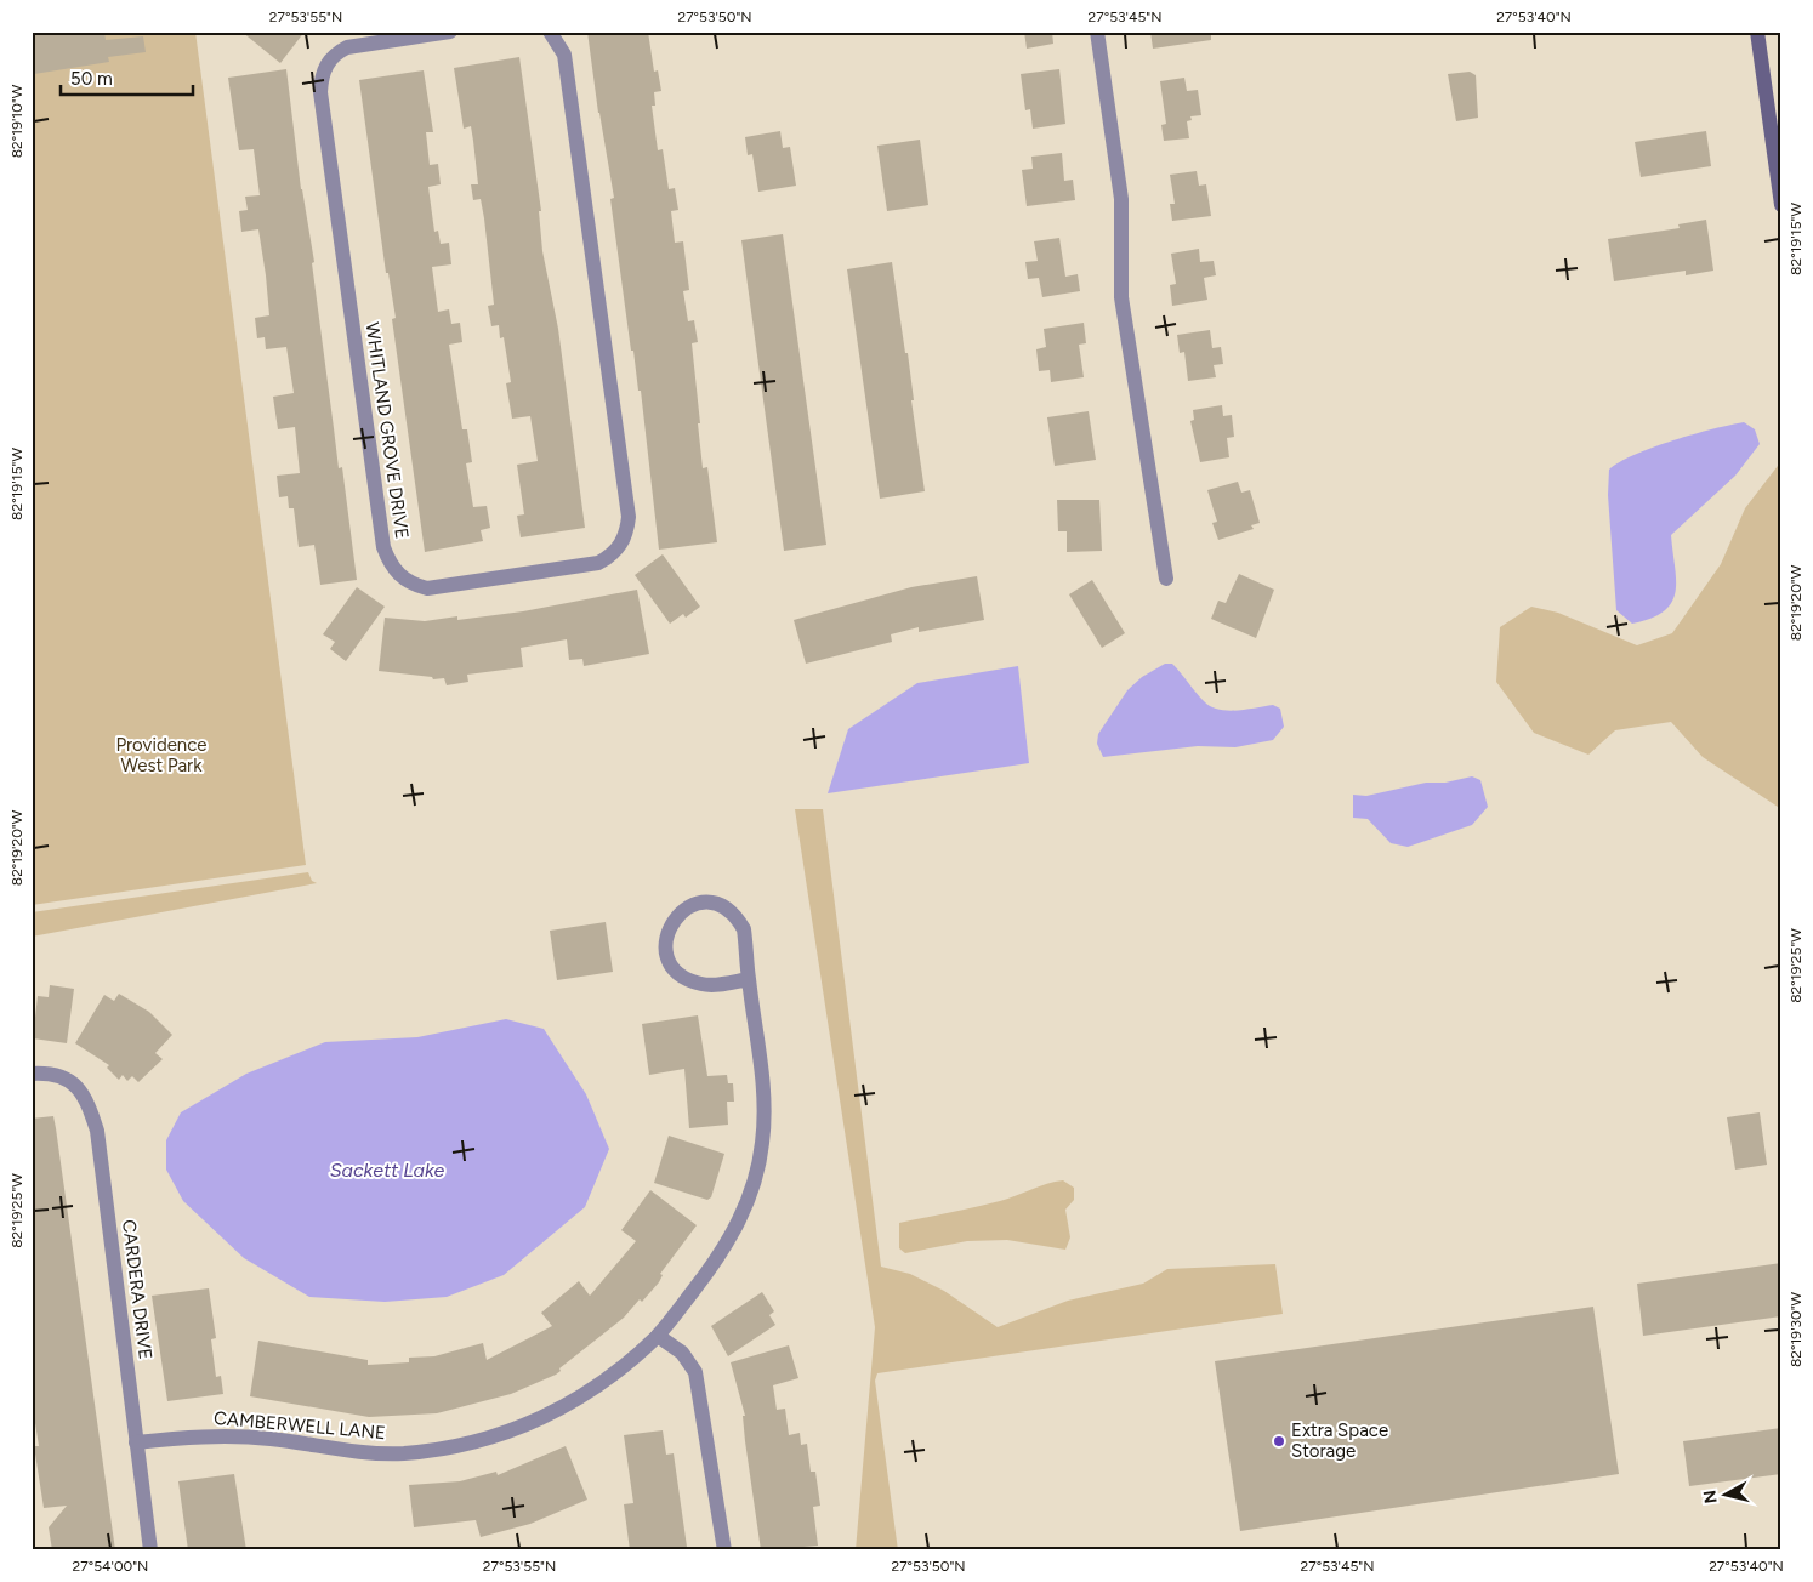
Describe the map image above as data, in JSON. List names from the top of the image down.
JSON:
{
  "streets": {
    "street": ["WHITLAND GROVE DRIVE", "CARDERA DRIVE", "CAMBERWELL LANE"]
  },
  "crossings": [
    ["CARDERA DRIVE", "CAMBERWELL LANE"]
  ],
  "water": ["Sackett Lake"],
  "parks": ["Providence West Park"],
  "places": ["Extra Space Storage"],
  "scale_bar": "50 m",
  "north": "left",
  "coordinates": [
    "27°53'55\"N",
    "27°53'50\"N",
    "27°53'45\"N",
    "27°53'40\"N",
    "82°19'10\"W",
    "82°19'15\"W",
    "82°19'20\"W",
    "82°19'25\"W",
    "82°19'30\"W",
    "27°54'00\"N"
  ]
}
